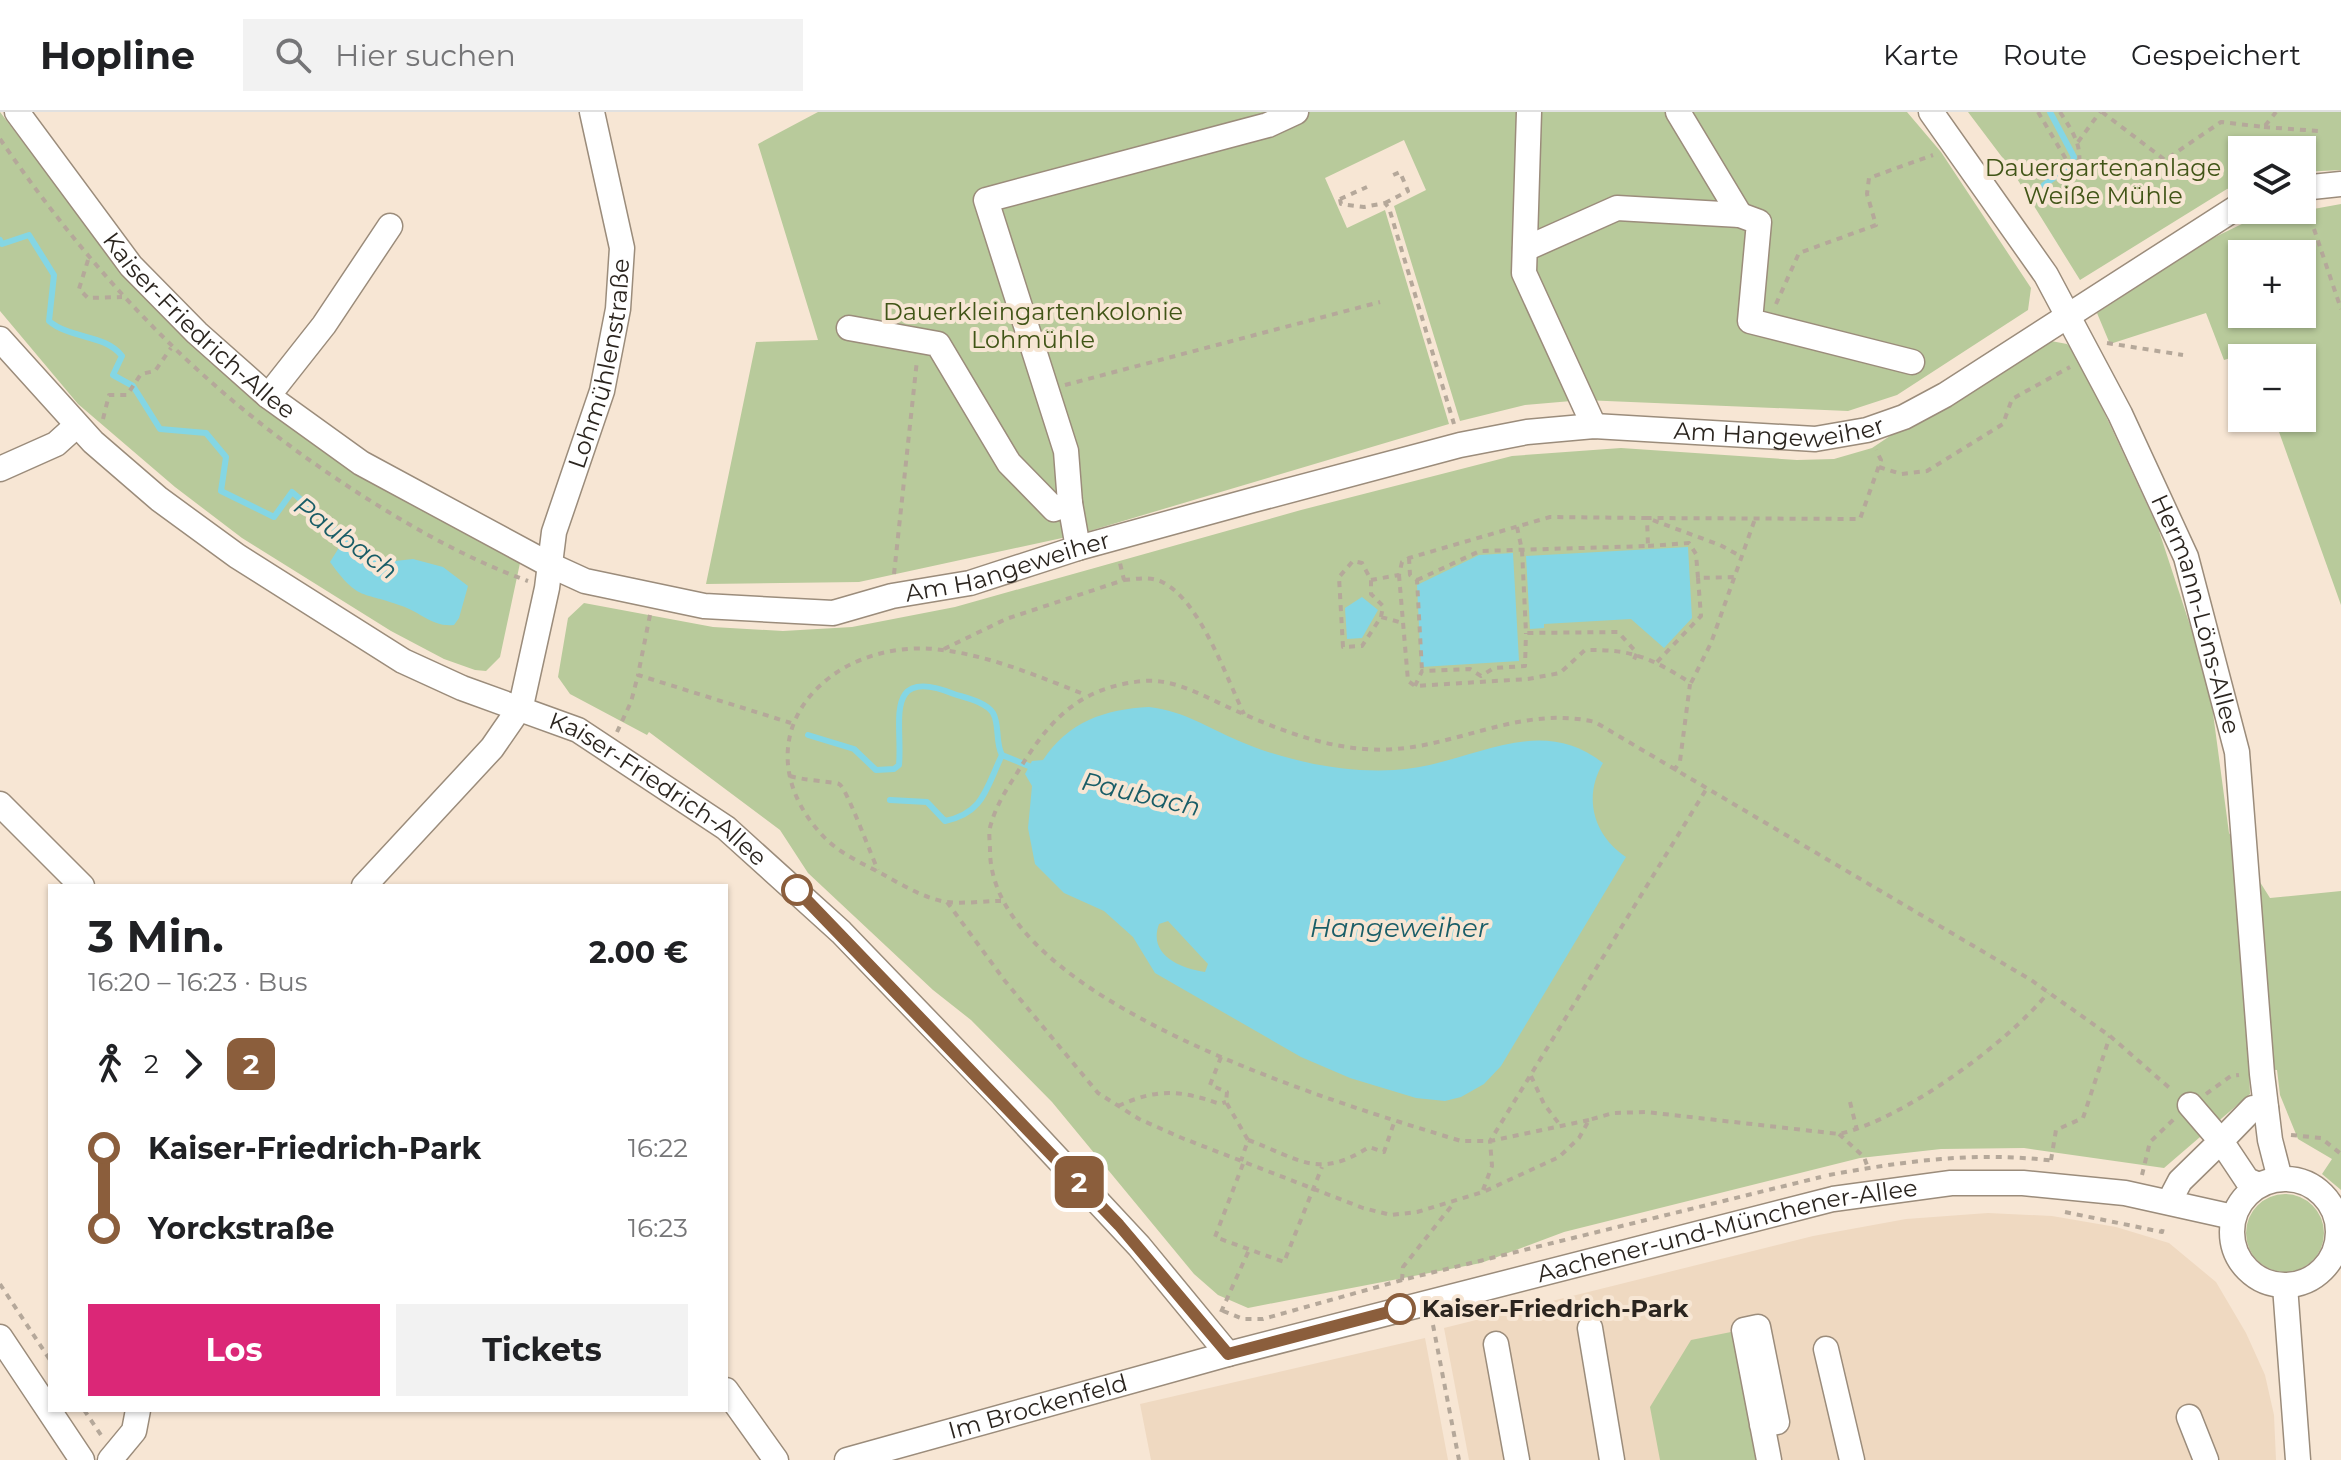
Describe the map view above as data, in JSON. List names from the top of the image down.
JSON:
{
  "streets": {
    "street": [
      "Kaiser-Friedrich-Allee",
      "Lohmühlenstraße",
      "Am Hangeweiher",
      "Hermann-Löns-Allee",
      "Aachener-und-Münchener-Allee",
      "Im Brockenfeld"
    ]
  },
  "crossings": [
    ["Kaiser-Friedrich-Allee", "Lohmühlenstraße"],
    ["Kaiser-Friedrich-Allee", "Am Hangeweiher"],
    ["Kaiser-Friedrich-Allee", "Aachener-und-Münchener-Allee"],
    ["Kaiser-Friedrich-Allee", "Im Brockenfeld"],
    ["Lohmühlenstraße", "Am Hangeweiher"],
    ["Am Hangeweiher", "Hermann-Löns-Allee"],
    ["Hermann-Löns-Allee", "Aachener-und-Münchener-Allee"],
    ["Aachener-und-Münchener-Allee", "Im Brockenfeld"]
  ],
  "water": ["Paubach", "Hangeweiher"],
  "parks": ["Dauergartenanlage Weiße Mühle", "Dauerkleingartenkolonie Lohmühle"],
  "places": ["Kaiser-Friedrich-Park"],
  "lines": ["bus line 2"],
  "page": {
    "header": "Hopline",
    "search": "Hier suchen",
    "nav": ["Karte", "Route", "Gespeichert"],
    "on_map": "2",
    "map_buttons": ["+", "−"],
    "heading": ["3 Min.", "16:20 – 16:23 · Bus", "2.00 €"],
    "legs": ["2", "2"],
    "list": [
      {
        "name": "Kaiser-Friedrich-Park",
        "value": "16:22"
      },
      {
        "name": "Yorckstraße",
        "value": "16:23"
      }
    ],
    "buttons": ["Los", "Tickets"]
  }
}
